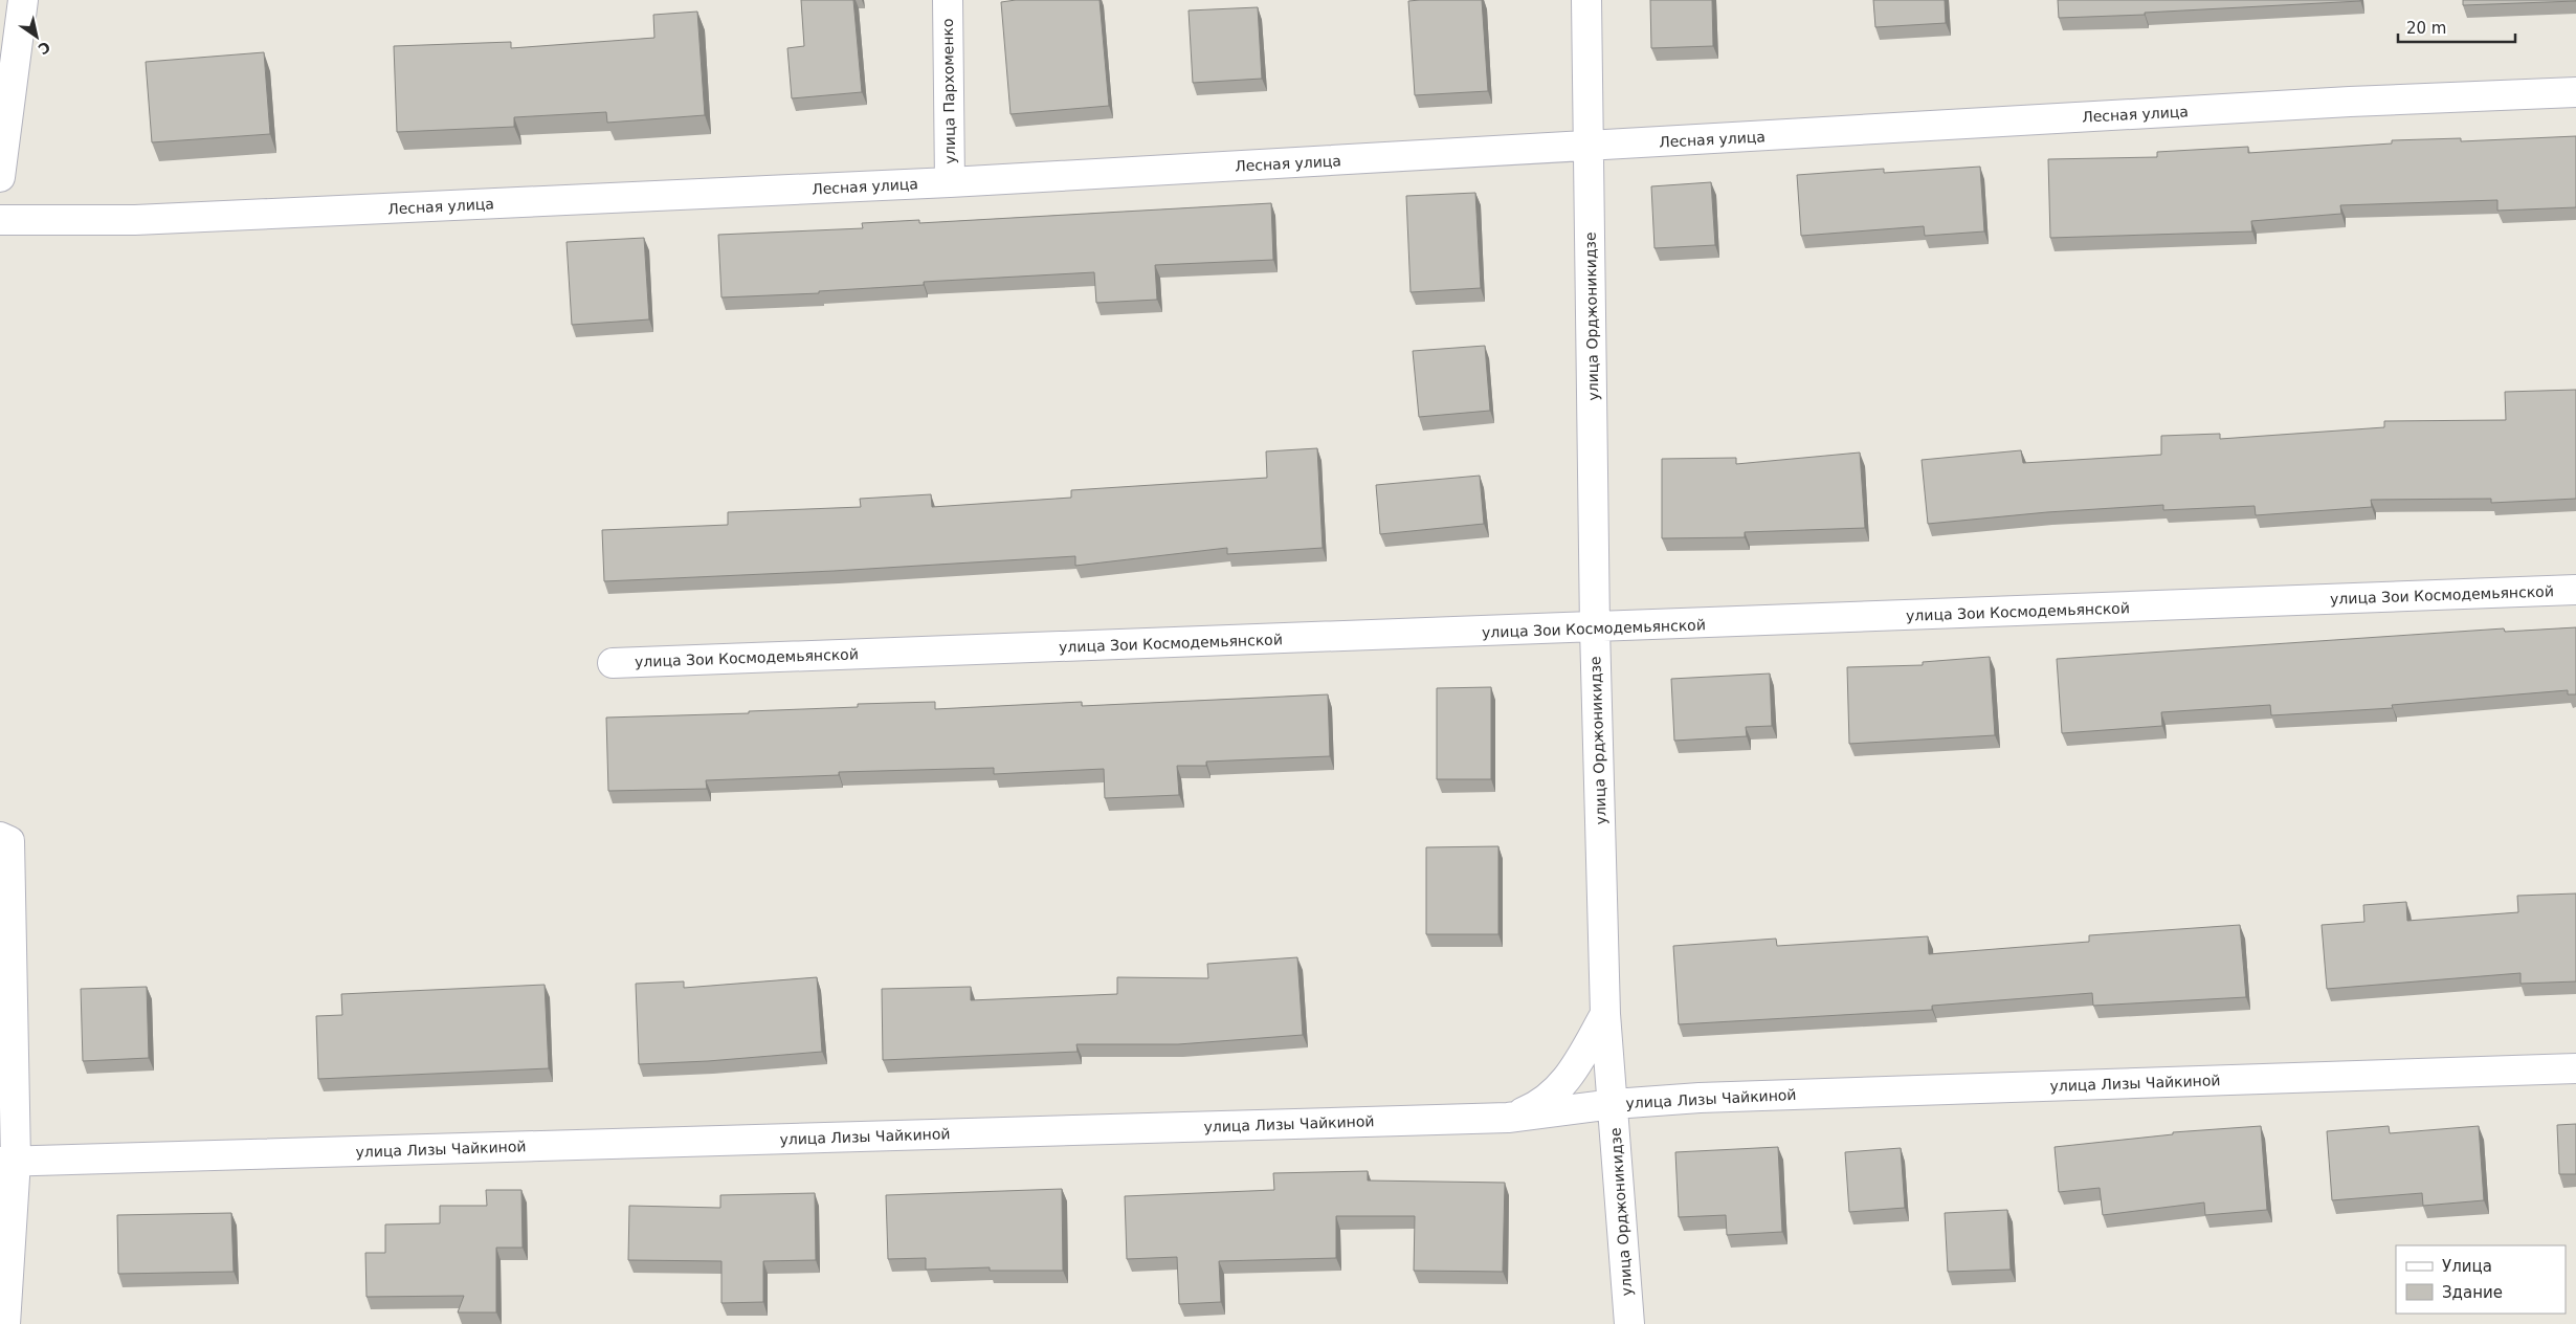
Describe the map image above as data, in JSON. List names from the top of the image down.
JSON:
{
  "streets": {
    "street": [
      "улица Пархоменко",
      "Лесная улица",
      "улица Орджоникидзе",
      "улица Зои Космодемьянской",
      "улица Лизы Чайкиной"
    ]
  },
  "crossings": [
    ["улица Пархоменко", "Лесная улица"],
    ["Лесная улица", "улица Орджоникидзе"],
    ["улица Орджоникидзе", "улица Зои Космодемьянской"],
    ["улица Орджоникидзе", "улица Лизы Чайкиной"]
  ],
  "legend": ["Улица", "Здание"],
  "scale_bar": "20 m",
  "north": "bottom right"
}
